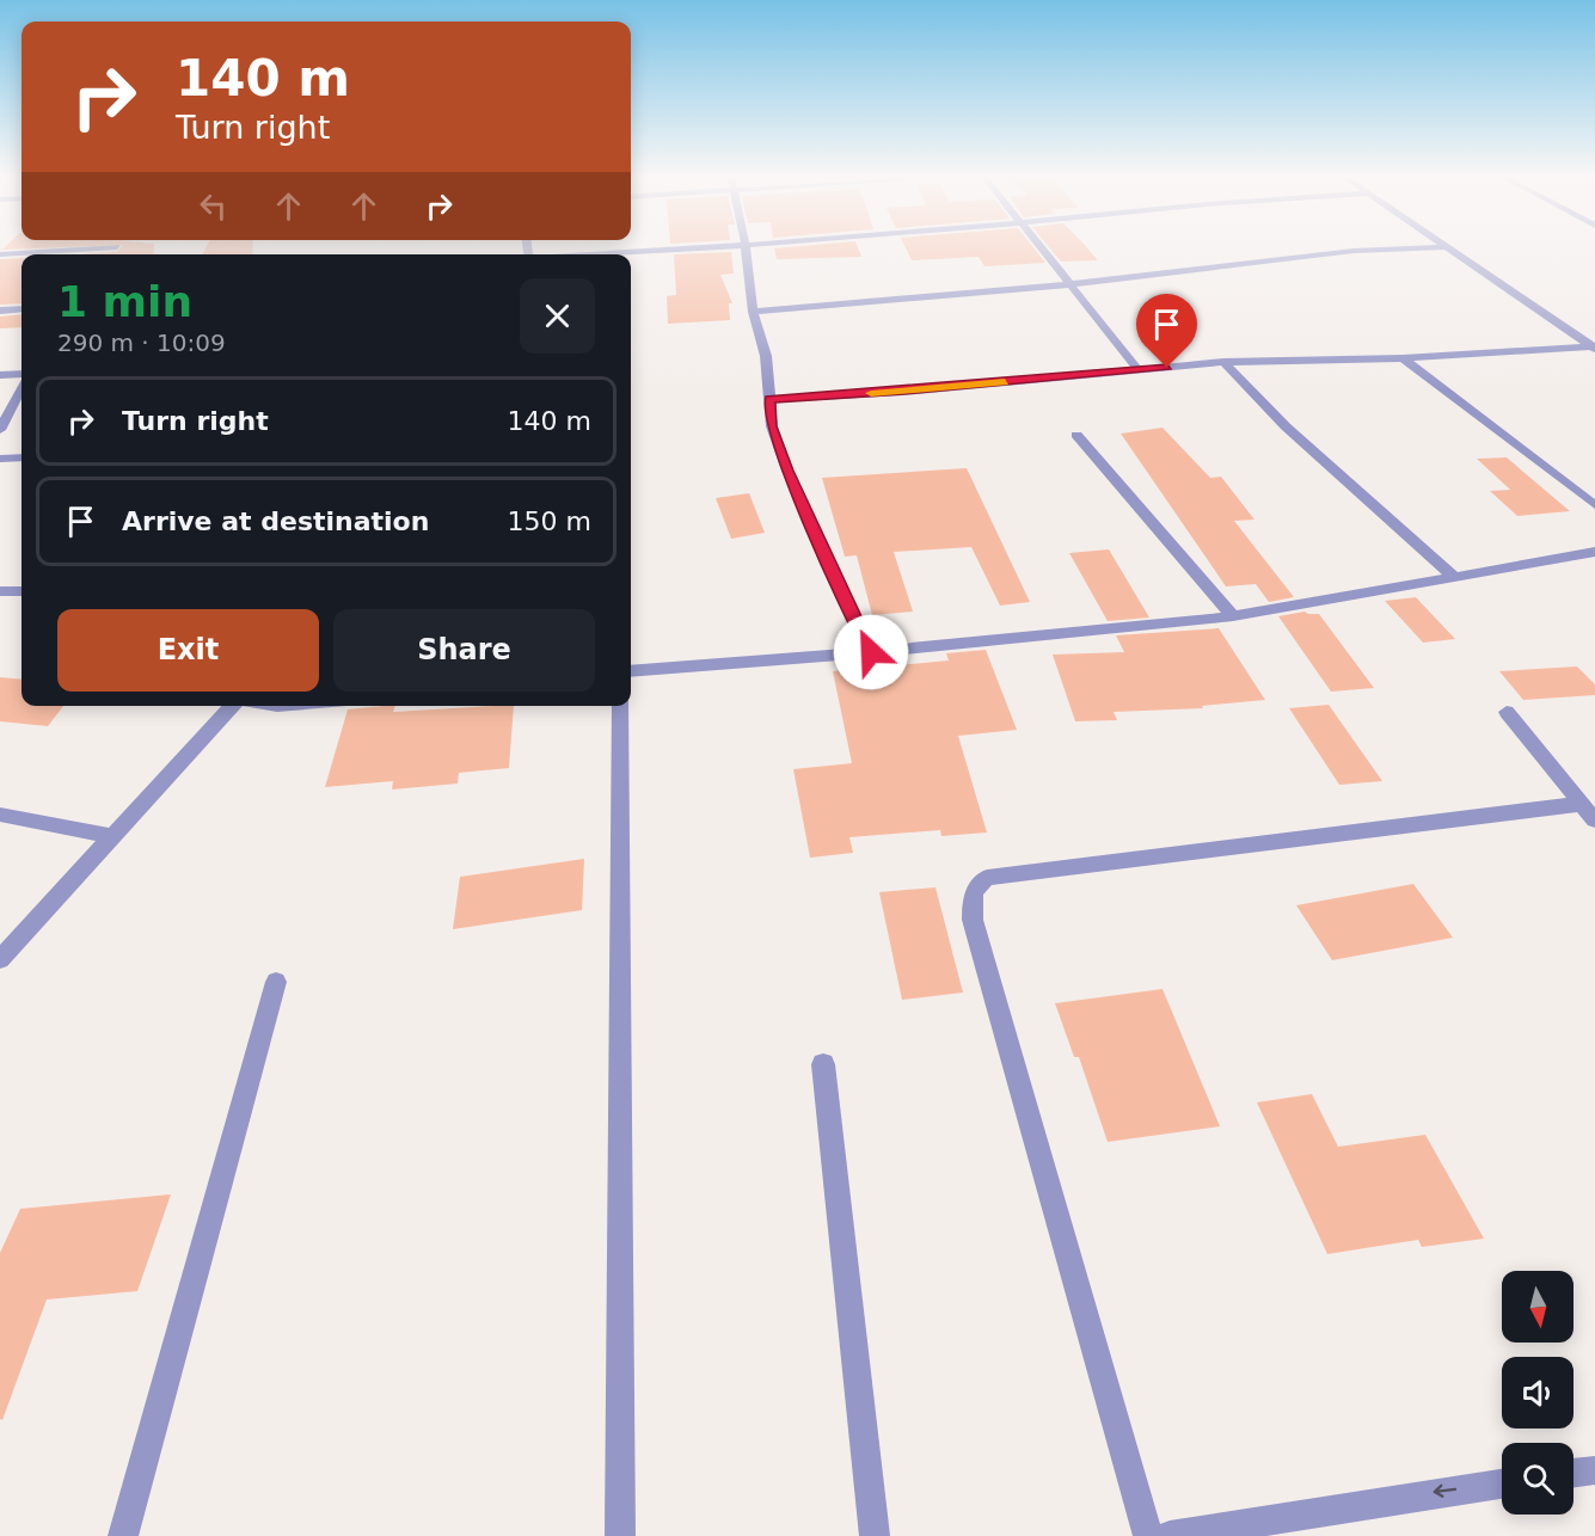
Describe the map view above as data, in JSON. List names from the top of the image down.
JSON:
{
  "north": "bottom",
  "page": {
    "turn": ["140 m", "Turn right"],
    "heading": ["1 min", "290 m · 10:09"],
    "list": [
      {
        "name": "Turn right",
        "value": "140 m"
      },
      {
        "name": "Arrive at destination",
        "value": "150 m"
      }
    ],
    "buttons": ["Exit", "Share"]
  }
}
